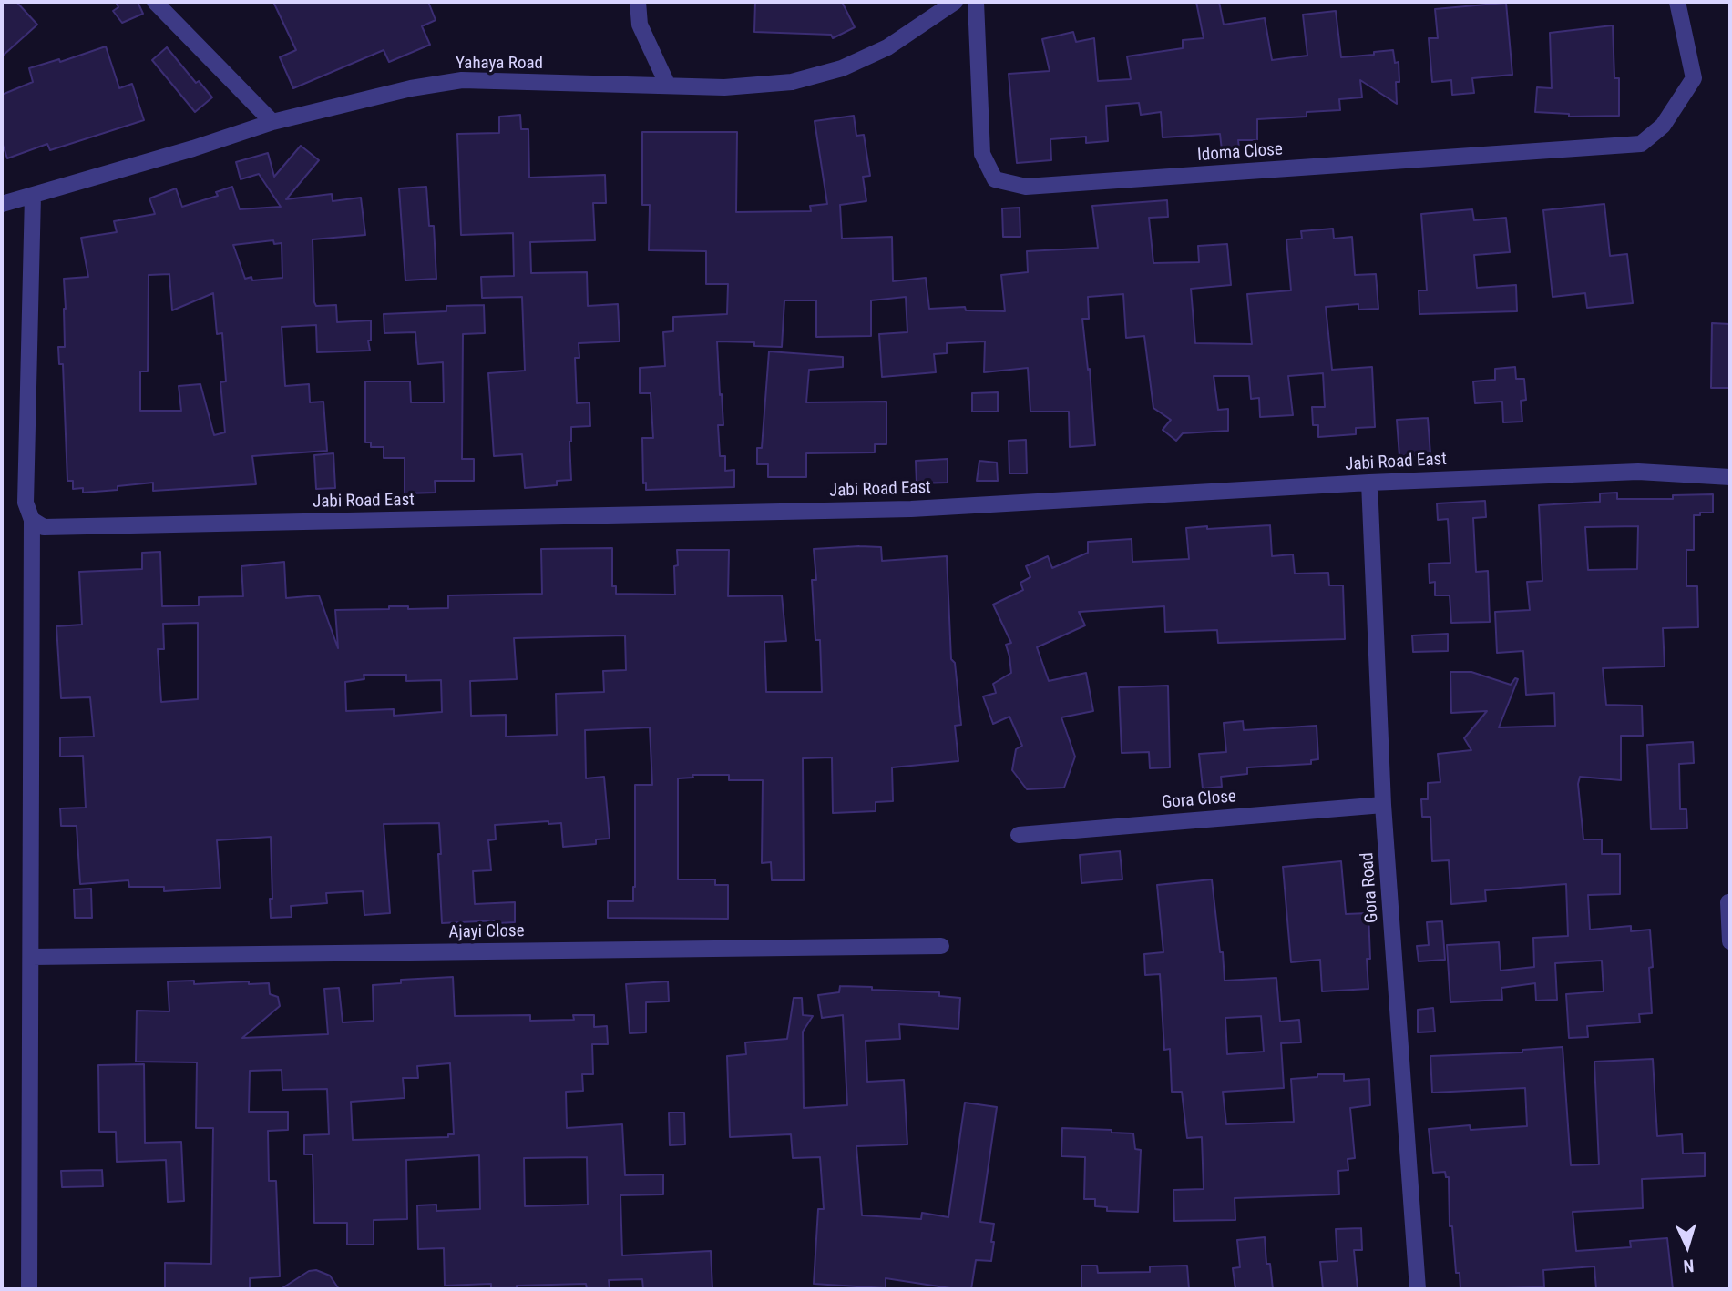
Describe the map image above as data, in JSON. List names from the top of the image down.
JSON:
{
  "streets": {
    "street": [
      "Yahaya Road",
      "Idoma Close",
      "Jabi Road East",
      "Gora Close",
      "Gora Road",
      "Ajayi Close"
    ]
  },
  "crossings": [
    ["Jabi Road East", "Gora Road"],
    ["Gora Close", "Gora Road"]
  ],
  "north": "bottom"
}
